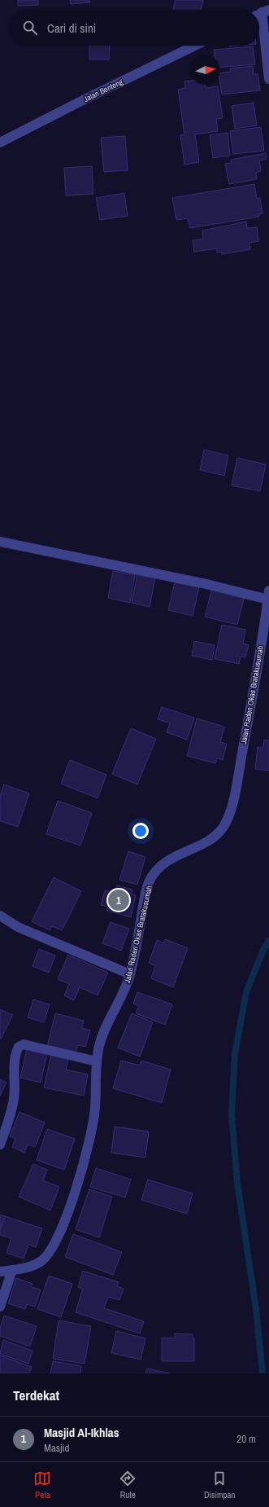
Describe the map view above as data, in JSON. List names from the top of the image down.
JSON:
{
  "streets": {
    "street": ["Jalan Benteng", "Jalan Raden Okas Bratakusumah"]
  },
  "north": "right",
  "page": {
    "search": "Cari di sini",
    "pins": "1",
    "heading": "Terdekat",
    "list": [
      {
        "mark": "1",
        "name": "Masjid Al-Ikhlas",
        "note": "Masjid",
        "value": "20 m"
      }
    ],
    "nav": ["Peta", "Rute", "Disimpan"]
  }
}
